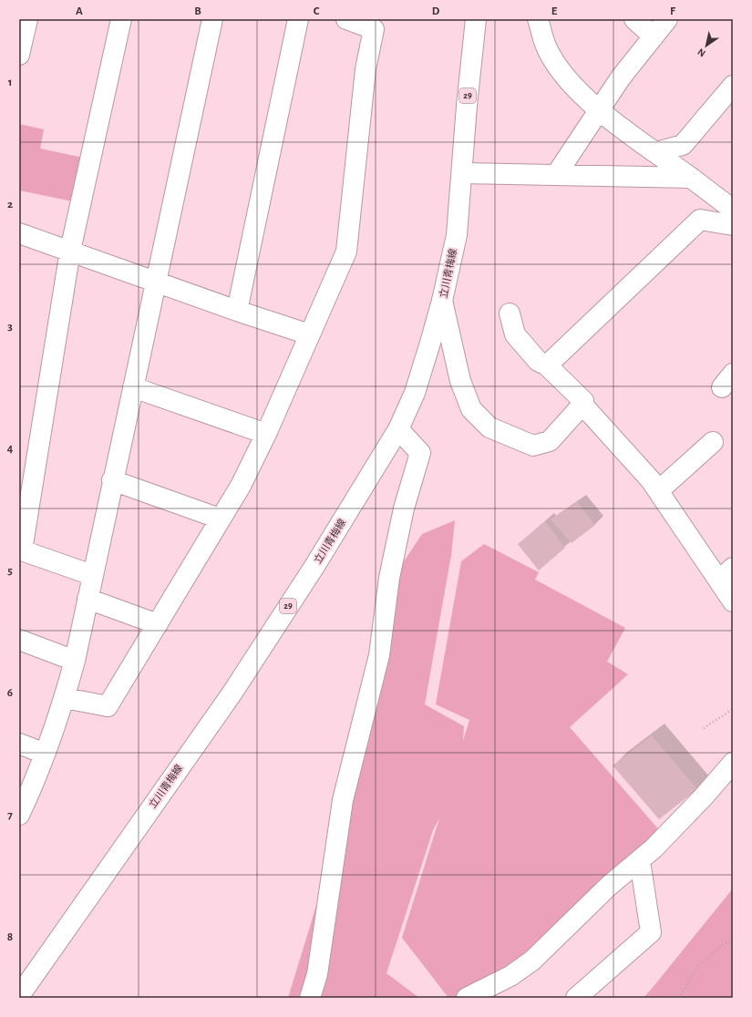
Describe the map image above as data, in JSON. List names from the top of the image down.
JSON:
{
  "streets": {
    "street": ["29", "立川青梅線"]
  },
  "north": "bottom left",
  "grid": {
    "columns": [
      "A",
      "B",
      "C",
      "D",
      "E",
      "F"
    ],
    "rows": [
      "1",
      "2",
      "3",
      "4",
      "5",
      "6",
      "7",
      "8"
    ]
  }
}
